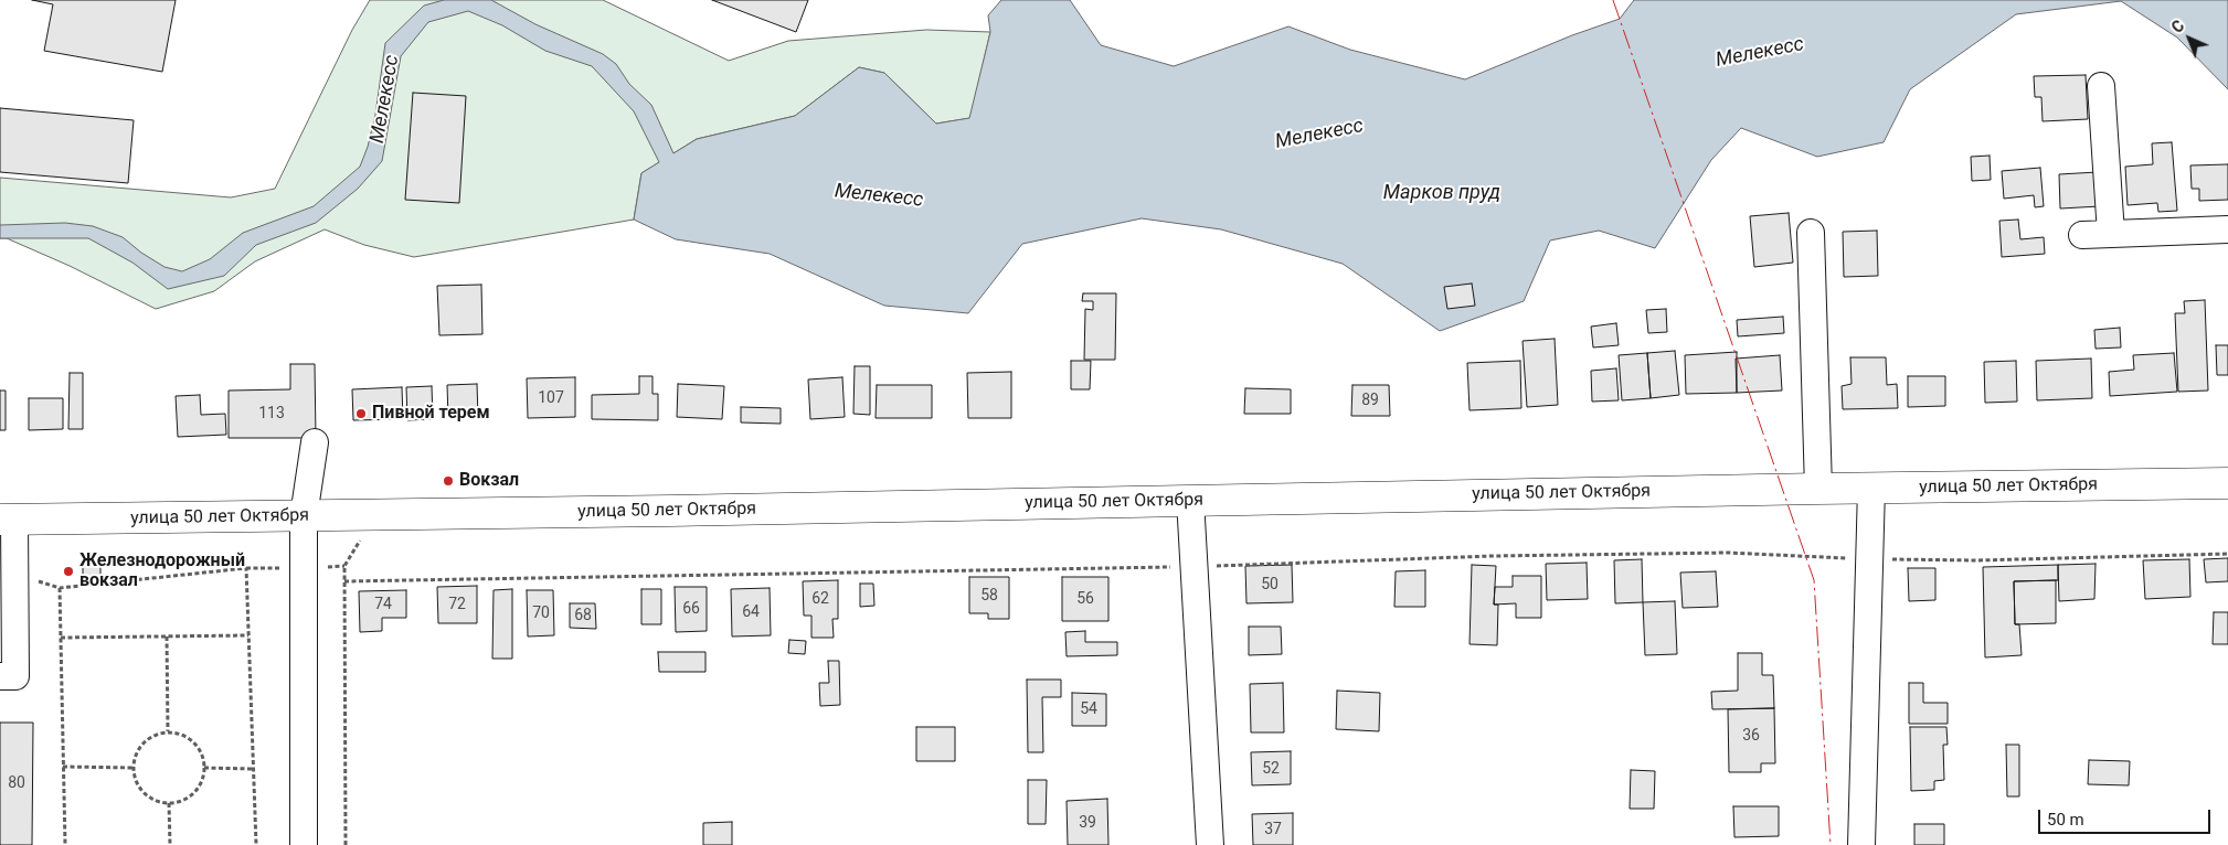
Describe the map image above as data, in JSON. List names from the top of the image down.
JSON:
{
  "streets": {
    "main road": ["улица 50 лет Октября"]
  },
  "water": ["Мелекесс", "Марков пруд"],
  "places": ["Пивной терем", "Вокзал", "Железнодорожный вокзал"],
  "house_numbers": [
    "107",
    "89",
    "113",
    "50",
    "58",
    "62",
    "56",
    "74",
    "72",
    "66",
    "64",
    "70",
    "68",
    "54",
    "36",
    "52",
    "80",
    "39",
    "37"
  ],
  "scale_bar": "50 m",
  "north": "top left"
}
